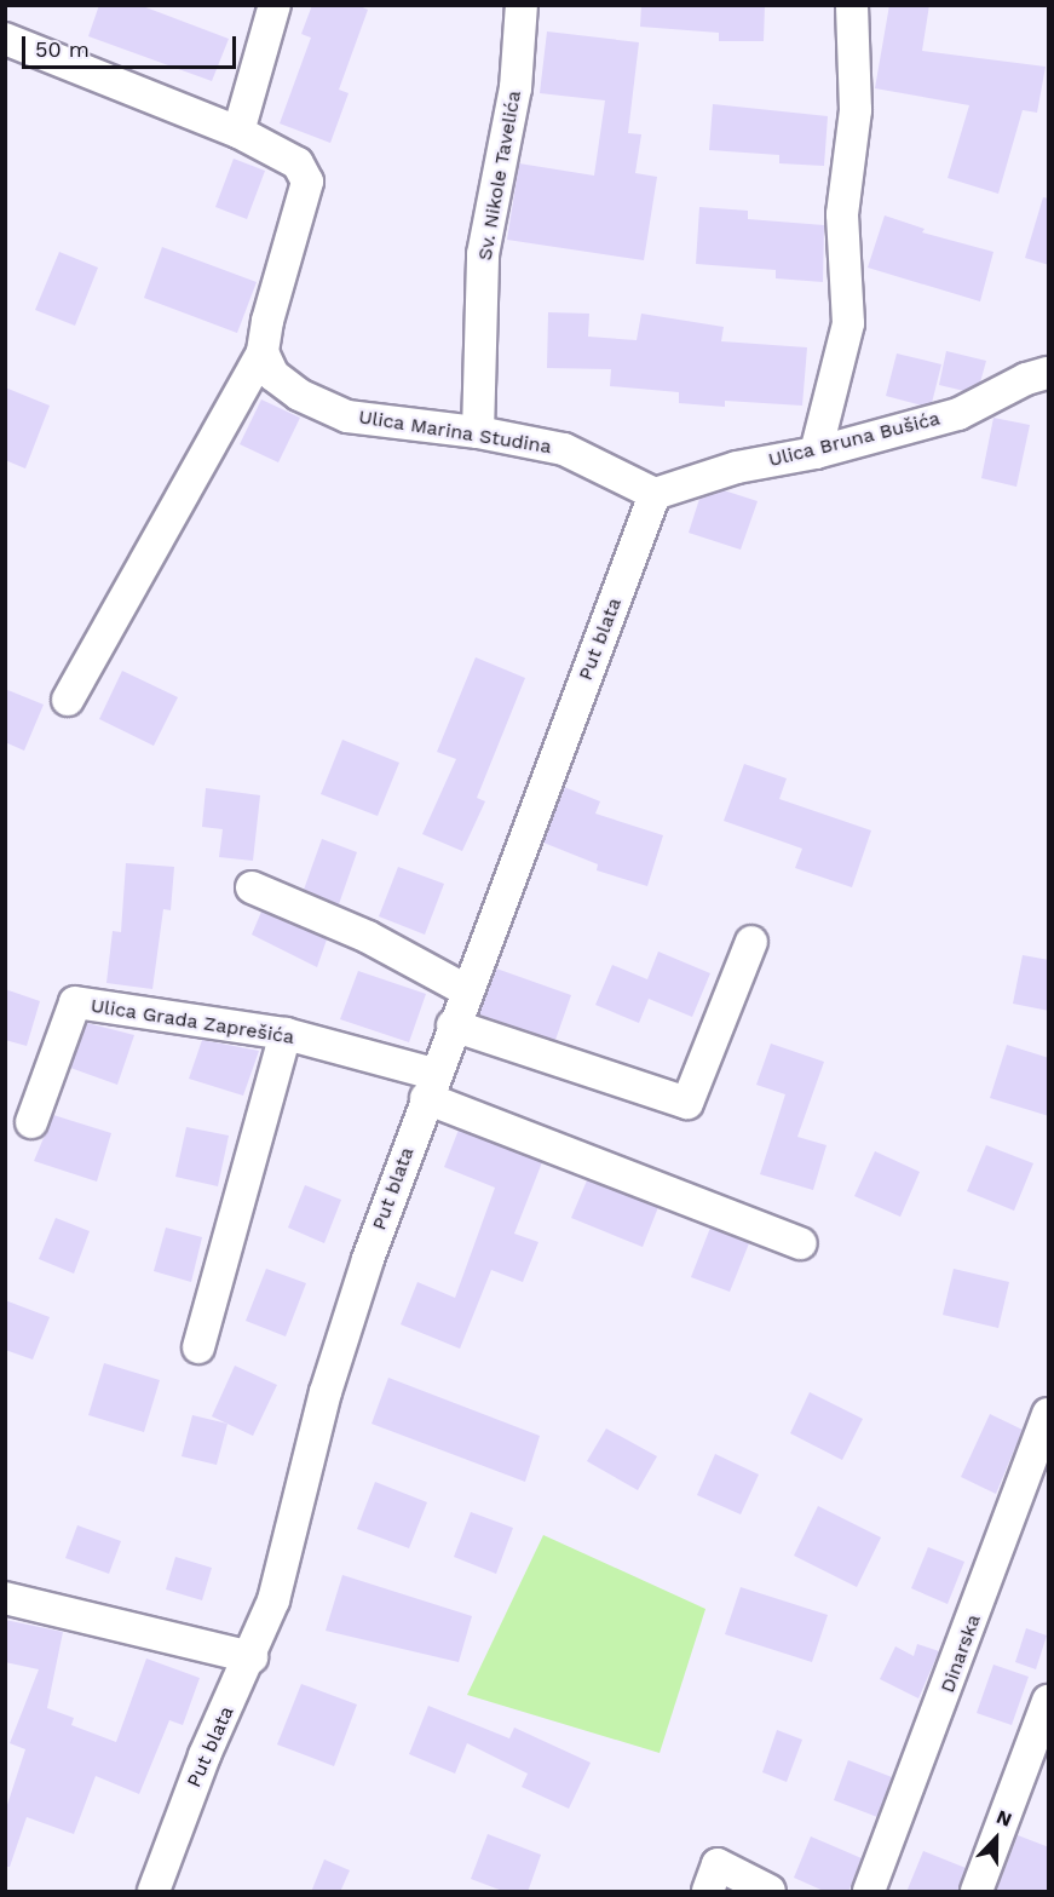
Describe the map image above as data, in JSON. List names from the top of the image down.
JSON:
{
  "streets": {
    "street": [
      "Sv. Nikole Tavelića",
      "Ulica Marina Studina",
      "Ulica Bruna Bušića",
      "Put blata",
      "Ulica Grada Zaprešića",
      "Dinarska"
    ]
  },
  "crossings": [
    ["Sv. Nikole Tavelića", "Ulica Marina Studina"],
    ["Ulica Marina Studina", "Ulica Bruna Bušića"],
    ["Ulica Marina Studina", "Put blata"],
    ["Ulica Bruna Bušića", "Put blata"],
    ["Put blata", "Ulica Grada Zaprešića"]
  ],
  "scale_bar": "50 m",
  "north": "top"
}
